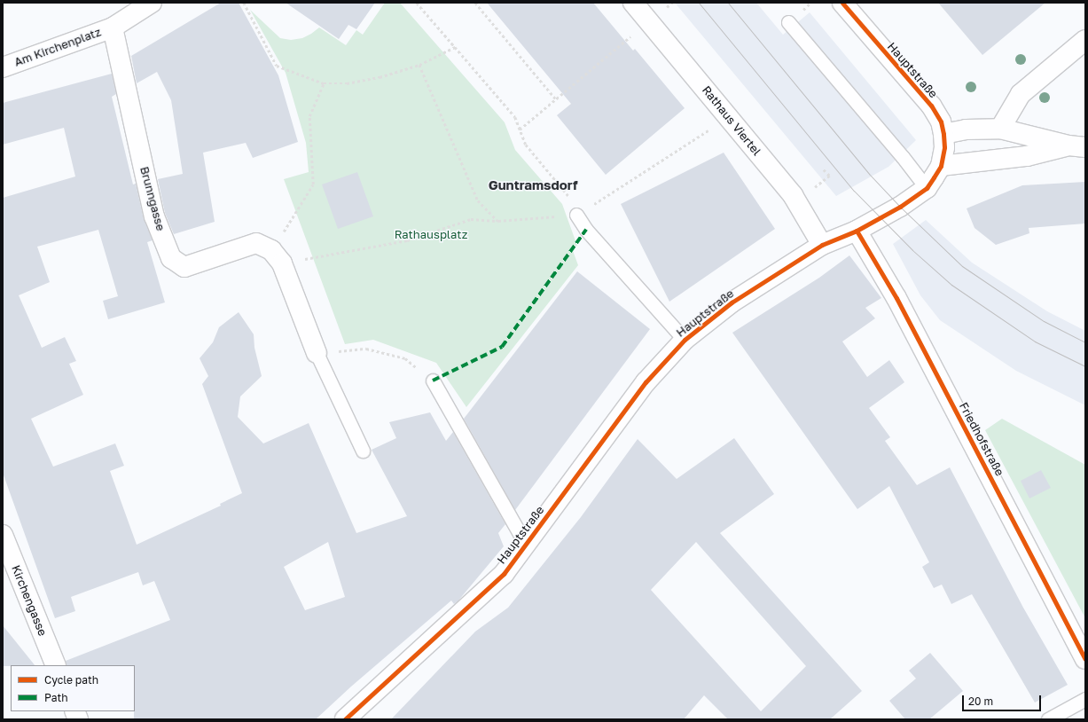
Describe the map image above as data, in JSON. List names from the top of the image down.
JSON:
{
  "streets": {
    "street": [
      "Am Kirchenplatz",
      "Hauptstraße",
      "Rathaus Viertel",
      "Brunngasse",
      "Friedhofstraße",
      "Kirchengasse"
    ]
  },
  "crossings": [
    ["Am Kirchenplatz", "Brunngasse"],
    ["Hauptstraße", "Rathaus Viertel"],
    ["Hauptstraße", "Friedhofstraße"]
  ],
  "districts": ["Guntramsdorf"],
  "parks": ["Rathausplatz"],
  "legend": ["Cycle path", "Path"],
  "scale_bar": "20 m"
}
